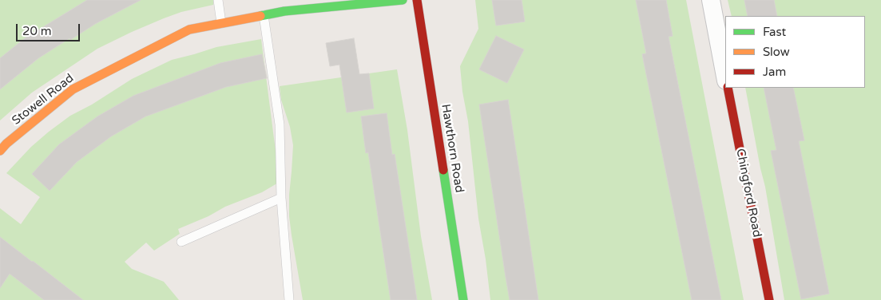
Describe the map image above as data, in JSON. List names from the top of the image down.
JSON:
{
  "streets": {
    "street": ["Stowell Road", "Hawthorn Road", "Chingford Road"]
  },
  "legend": ["Fast", "Slow", "Jam"],
  "scale_bar": "20 m"
}
